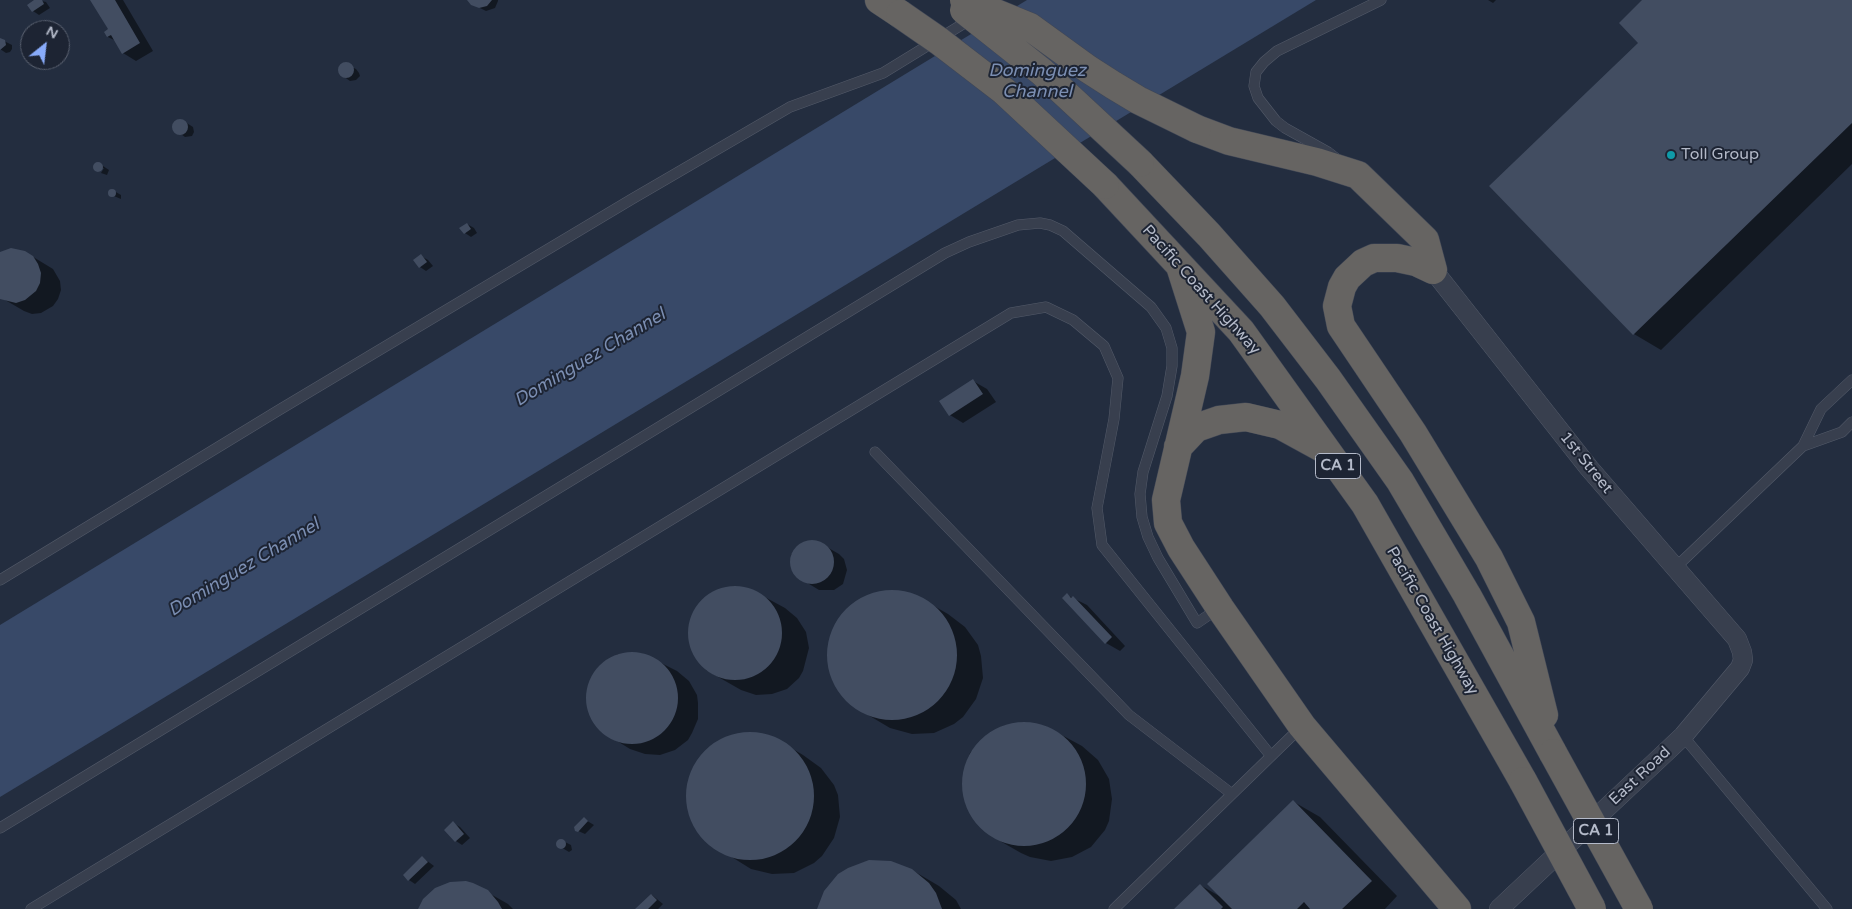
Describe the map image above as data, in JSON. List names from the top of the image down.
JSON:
{
  "streets": {
    "highway": ["Pacific Coast Highway", "CA 1"],
    "street": ["1st Street", "East Road"]
  },
  "crossings": [
    ["1st Street", "East Road"]
  ],
  "water": ["Dominguez Channel"],
  "places": ["Toll Group"],
  "north": "top right"
}
